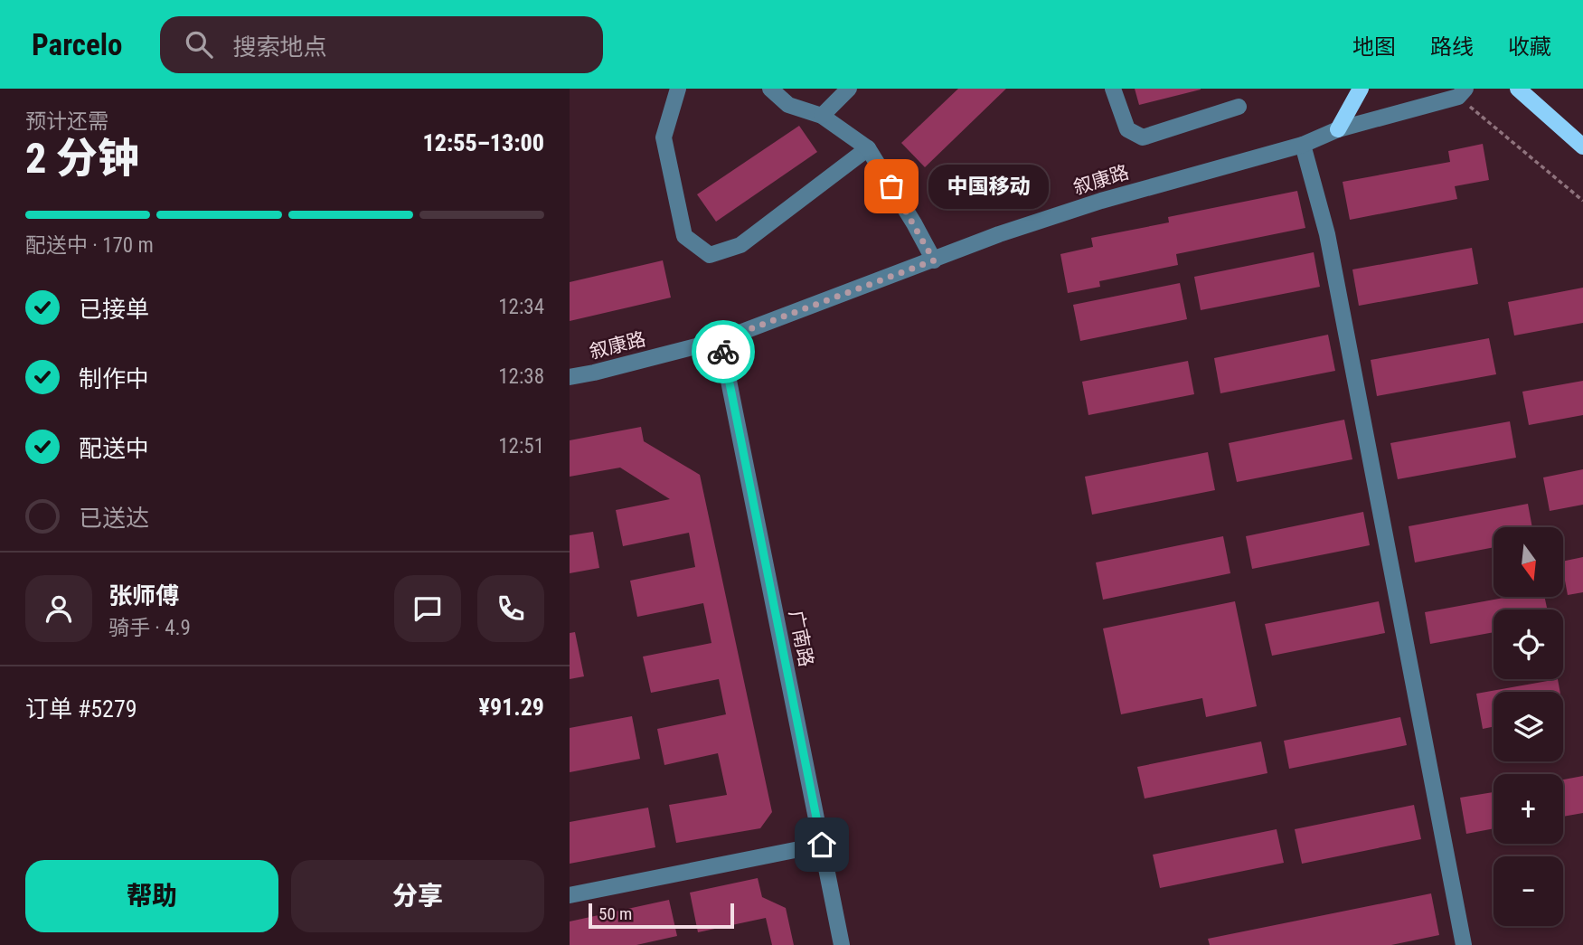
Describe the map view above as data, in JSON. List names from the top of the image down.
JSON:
{
  "streets": {
    "street": ["叙康路", "广南路"]
  },
  "crossings": [
    ["叙康路", "广南路"]
  ],
  "places": ["中国移动"],
  "scale_bar": "50 m",
  "north": "bottom",
  "page": {
    "header": "Parcelo",
    "search": "搜索地点",
    "nav": ["地图", "路线", "收藏"],
    "heading": ["2 分钟", "预计还需", "12:55–13:00"],
    "panel": [
      "张师傅",
      "骑手 · 4.9",
      "订单 #5279",
      "¥91.29"
    ],
    "bubble": "中国移动",
    "bar": "配送中 · 170 m",
    "list": [
      ["已接单", "12:34"],
      ["制作中", "12:38"],
      ["配送中", "12:51"],
      "已送达"
    ],
    "map_buttons": ["+", "−"],
    "buttons": ["帮助", "分享"],
    "scale": "50 m"
  }
}
